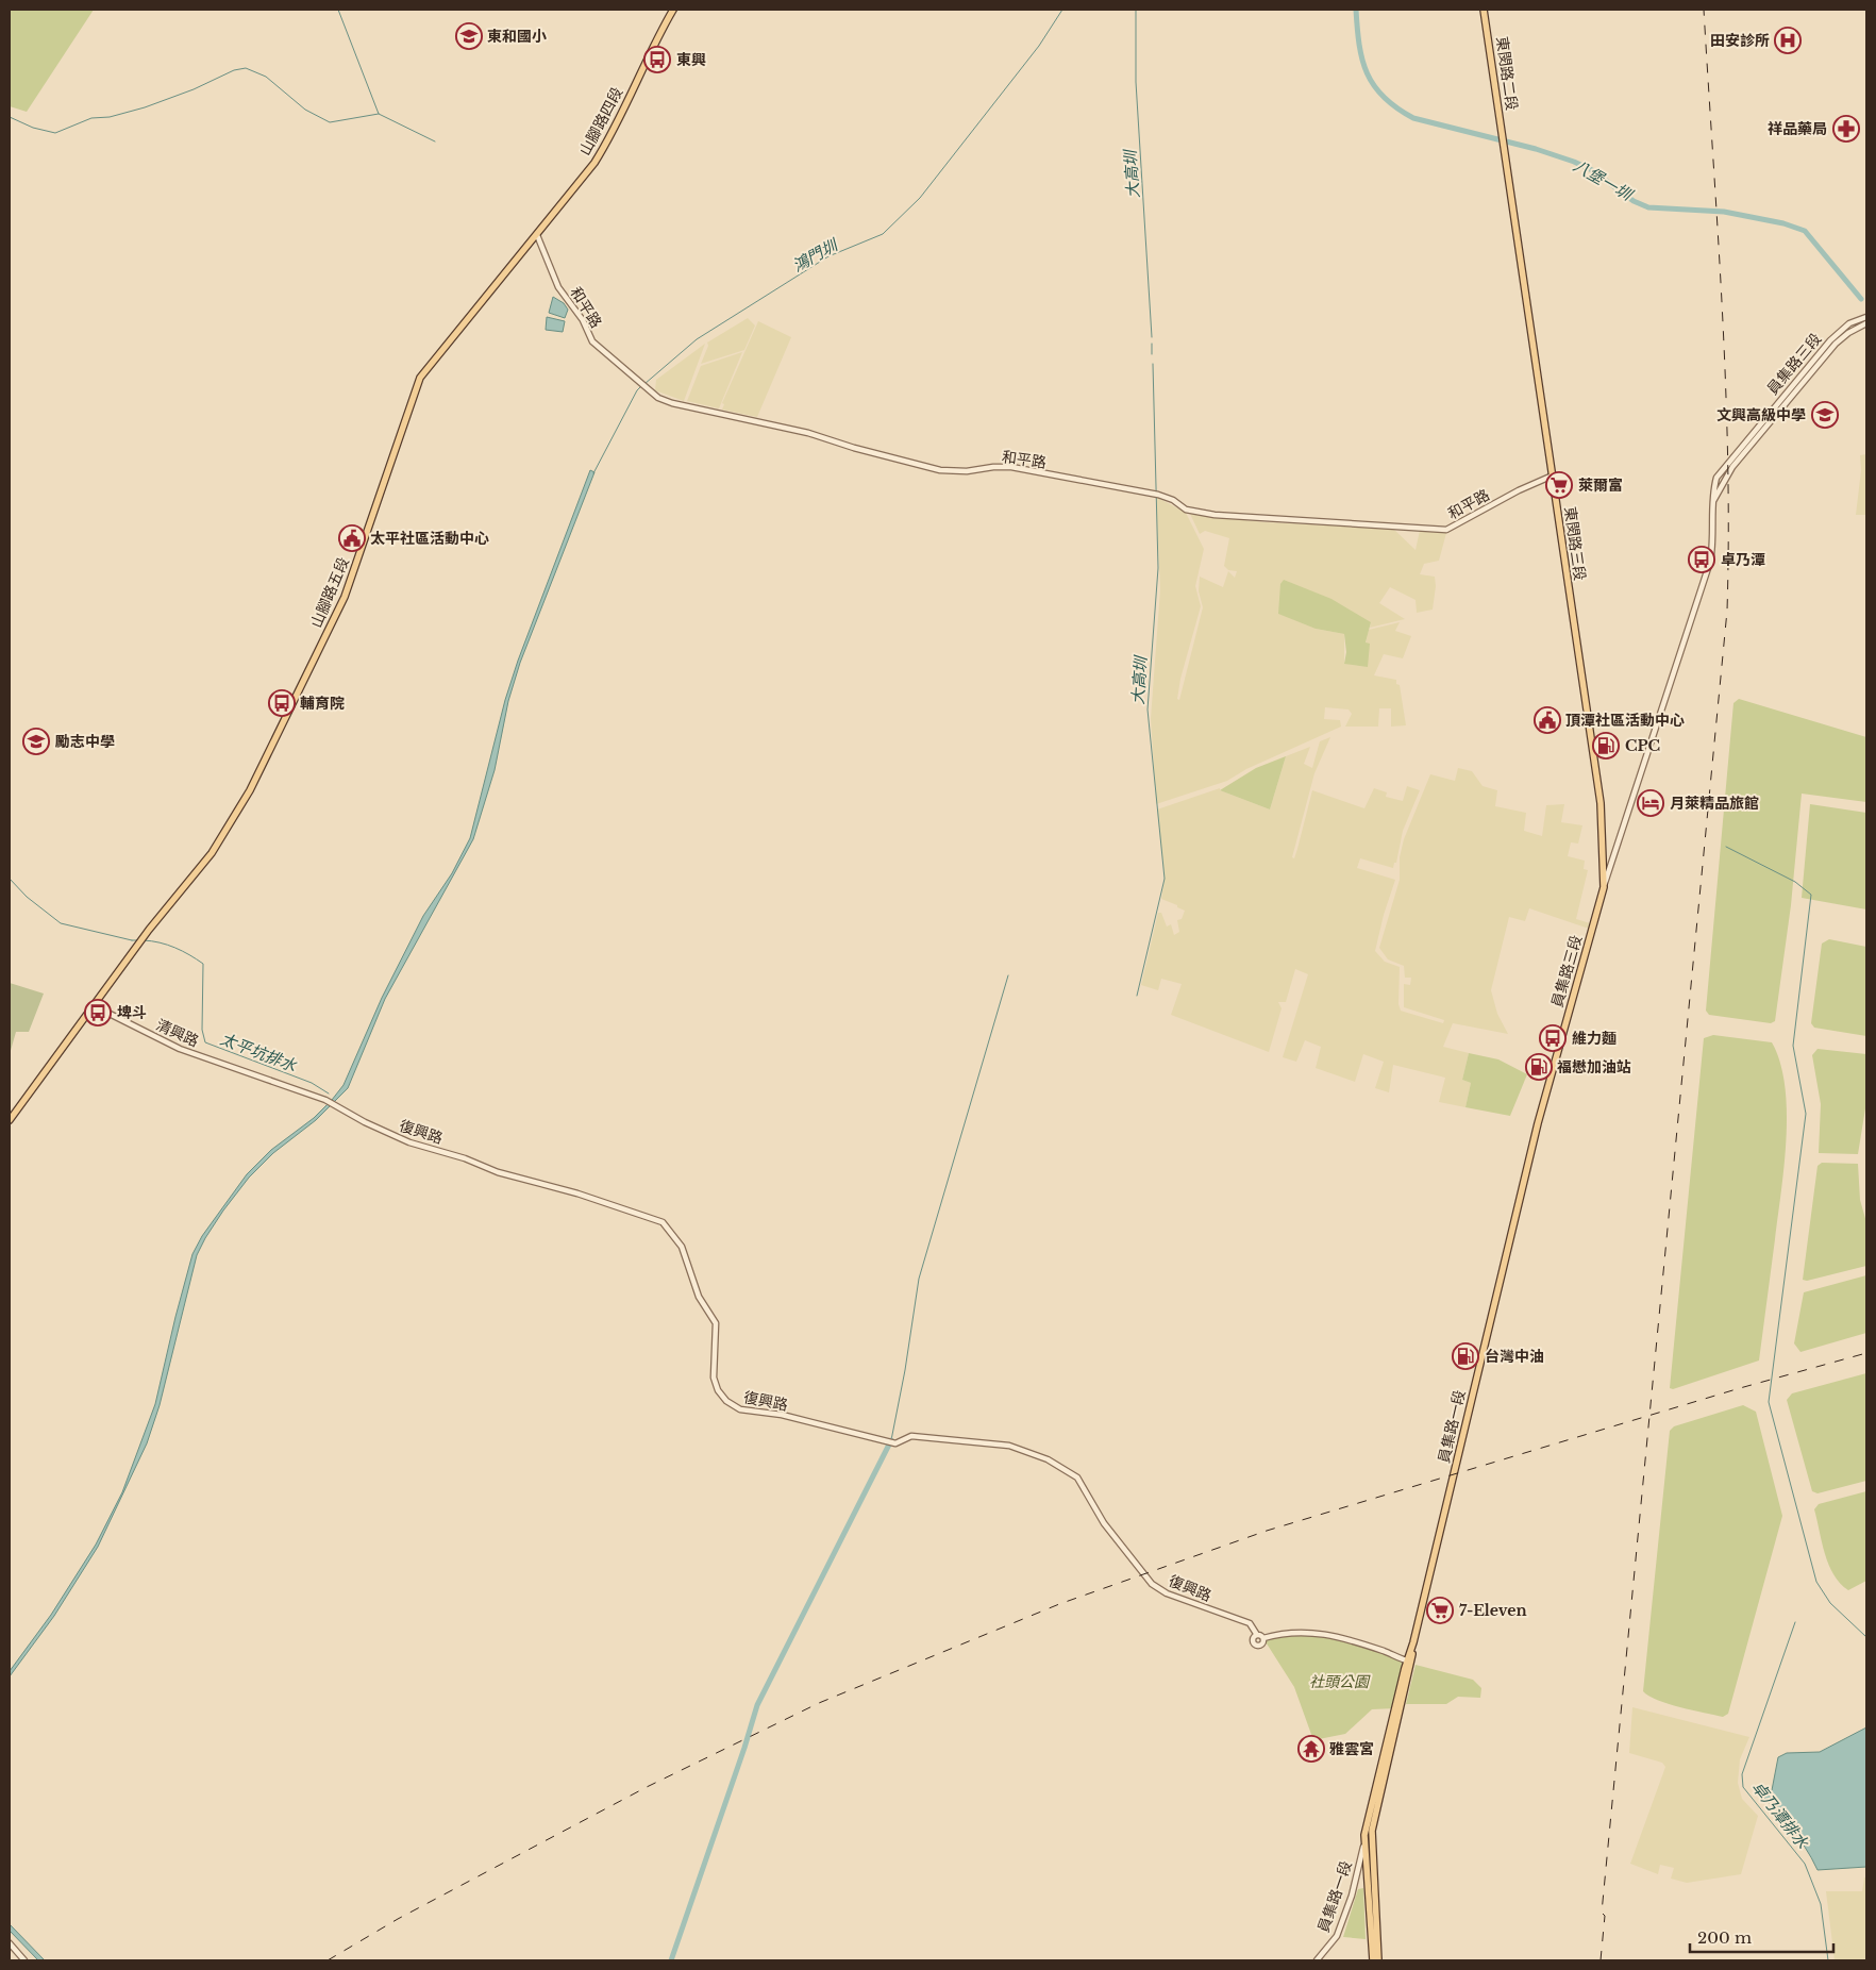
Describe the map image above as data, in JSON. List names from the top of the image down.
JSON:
{
  "streets": {
    "main road": [
      "東閔路二段",
      "山腳路四段",
      "員集路三段",
      "東閔路三段",
      "山腳路五段",
      "員集路一段"
    ],
    "street": ["和平路", "清興路", "復興路"]
  },
  "crossings": [
    ["東閔路二段", "東閔路三段"],
    ["山腳路四段", "和平路"],
    ["山腳路四段", "山腳路五段"],
    ["和平路", "東閔路三段"],
    ["和平路", "山腳路五段"],
    ["員集路三段", "東閔路三段"],
    ["員集路三段", "員集路一段"],
    ["山腳路五段", "清興路"],
    ["清興路", "復興路"]
  ],
  "water": [
    "大高圳",
    "八堡一圳",
    "鴻門圳",
    "太平坑排水",
    "卓乃潭排水"
  ],
  "parks": ["社頭公園"],
  "places": {
    "school or university": ["東和國小", "文興高級中學", "勵志中學"],
    "hospital": ["田安診所"],
    "bus stop": [
      "東興",
      "卓乃潭",
      "輔育院",
      "埤斗",
      "維力麵"
    ],
    "pharmacy": ["祥品藥局"],
    "supermarket": ["萊爾富", "7-Eleven"],
    "public building": ["太平社區活動中心", "頂潭社區活動中心"],
    "fuel station": ["CPC", "福懋加油站", "台灣中油"],
    "hotel": ["月萊精品旅館"],
    "temple": ["雅雲宮"]
  },
  "scale_bar": "200 m"
}
